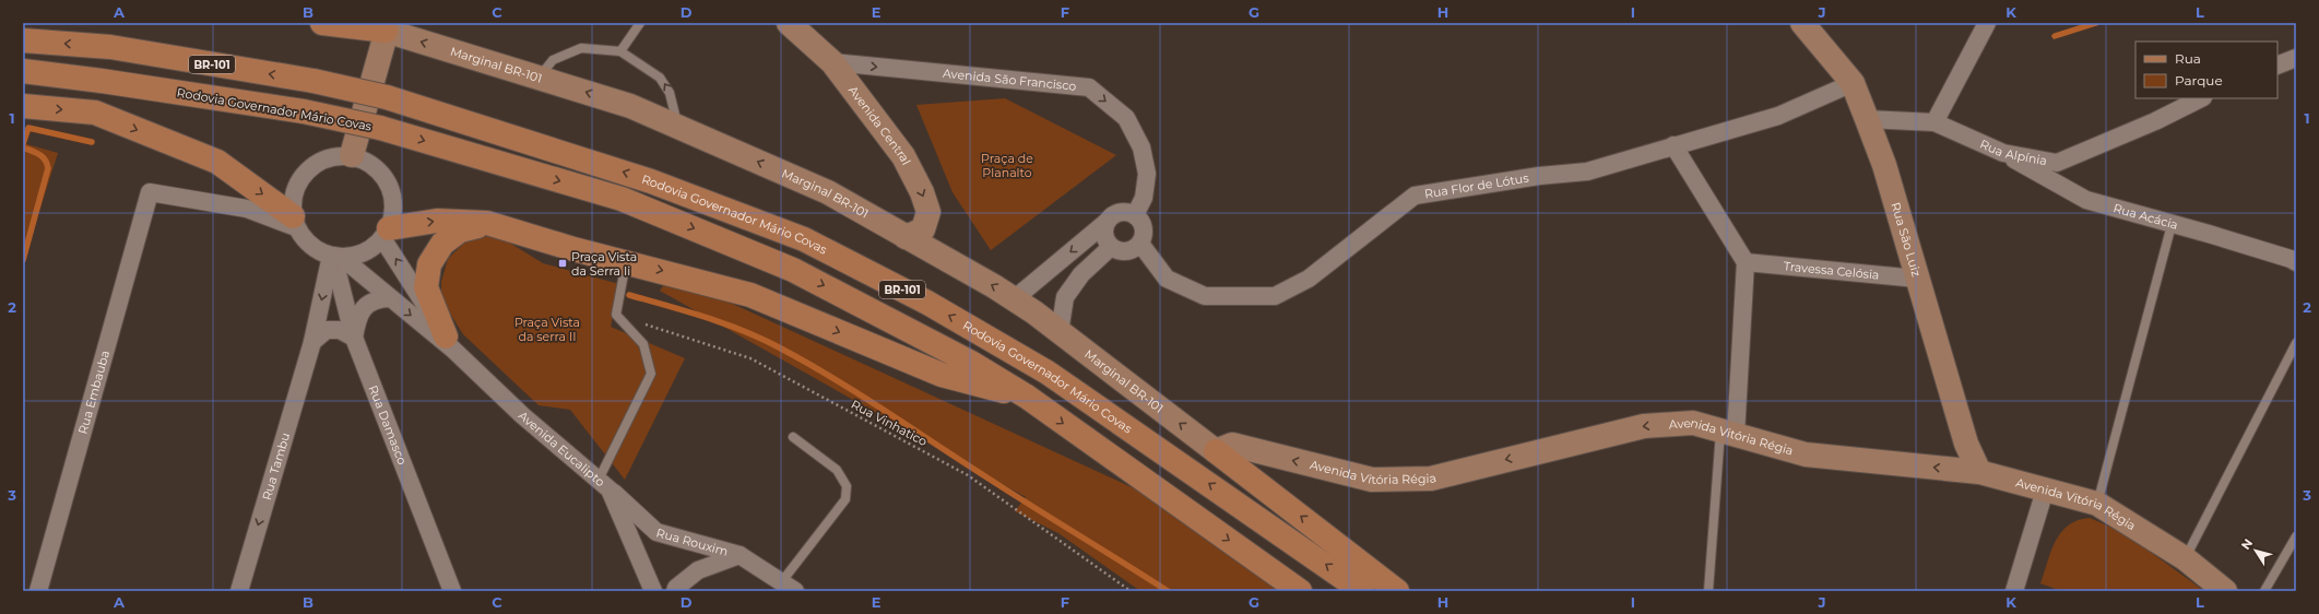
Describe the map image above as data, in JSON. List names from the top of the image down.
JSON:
{
  "streets": {
    "main road": ["BR-101", "Rodovia Governador Mário Covas"],
    "street": [
      "Marginal BR-101",
      "Avenida São Francisco",
      "Avenida Central",
      "Rua Alpínia",
      "Rua Flor de Lótus",
      "Rua Acácia",
      "Rua São Luiz",
      "Travessa Celósia",
      "Rua Embauba",
      "Rua Damasco",
      "Avenida Vitória Régia",
      "Avenida Eucalipto",
      "Rua Tambu",
      "Rua Rouxim"
    ],
    "path": ["Rua Vinhatico"]
  },
  "crossings": [
    ["Marginal BR-101", "Avenida Central"],
    ["Marginal BR-101", "Avenida Vitória Régia"],
    ["Avenida São Francisco", "Avenida Central"],
    ["Avenida São Francisco", "Rua Flor de Lótus"],
    ["Rua Alpínia", "Rua Acácia"],
    ["Rua Alpínia", "Rua São Luiz"],
    ["Rua Flor de Lótus", "Rua São Luiz"],
    ["Rua São Luiz", "Travessa Celósia"],
    ["Rua São Luiz", "Avenida Vitória Régia"],
    ["Rua Embauba", "Rua Damasco"],
    ["Rua Embauba", "Avenida Eucalipto"],
    ["Rua Embauba", "Rua Tambu"],
    ["Rua Damasco", "Avenida Eucalipto"],
    ["Rua Damasco", "Rua Tambu"],
    ["Avenida Eucalipto", "Rua Tambu"],
    ["Avenida Eucalipto", "Rua Rouxim"]
  ],
  "one_way": [
    "Marginal BR-101",
    "Avenida São Francisco",
    "Avenida Central",
    "Avenida Vitória Régia",
    "Rua Tambu"
  ],
  "parks": ["Praça de Planalto", "Praça Vista da serra II"],
  "places": {
    "transit": ["Praça Vista da Serra Ii"]
  },
  "legend": ["Rua", "Parque"],
  "north": "top left",
  "grid": {
    "columns": [
      "A",
      "B",
      "C",
      "D",
      "E",
      "F",
      "G",
      "H",
      "I",
      "J",
      "K",
      "L"
    ],
    "rows": ["1", "2", "3"]
  }
}
